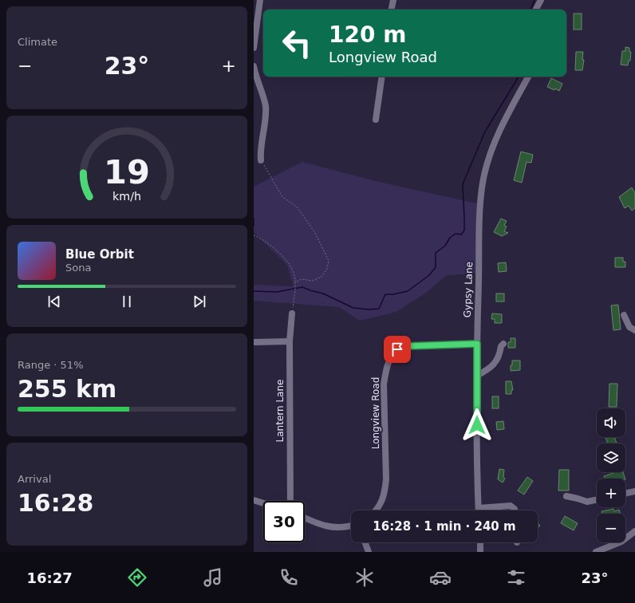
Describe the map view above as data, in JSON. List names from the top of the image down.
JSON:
{
  "streets": {
    "street": ["Gypsy Lane", "Lantern Lane", "Longview Road"]
  },
  "crossings": [
    ["Gypsy Lane", "Longview Road"]
  ],
  "page": {
    "tile": [
      "Climate",
      ["Range · 51%", "255 km"],
      ["Arrival", "16:28"]
    ],
    "turn": ["120 m", "Longview Road"],
    "heat": ["−", "23°", "+"],
    "song": ["Blue Orbit", "Sona"],
    "map_buttons": ["+", "−"],
    "limit": "30",
    "trip": "16:28 · 1 min · 240 m",
    "tabs": ["16:27", "23°"],
    "gauge": ["19", "km/h"]
  }
}
